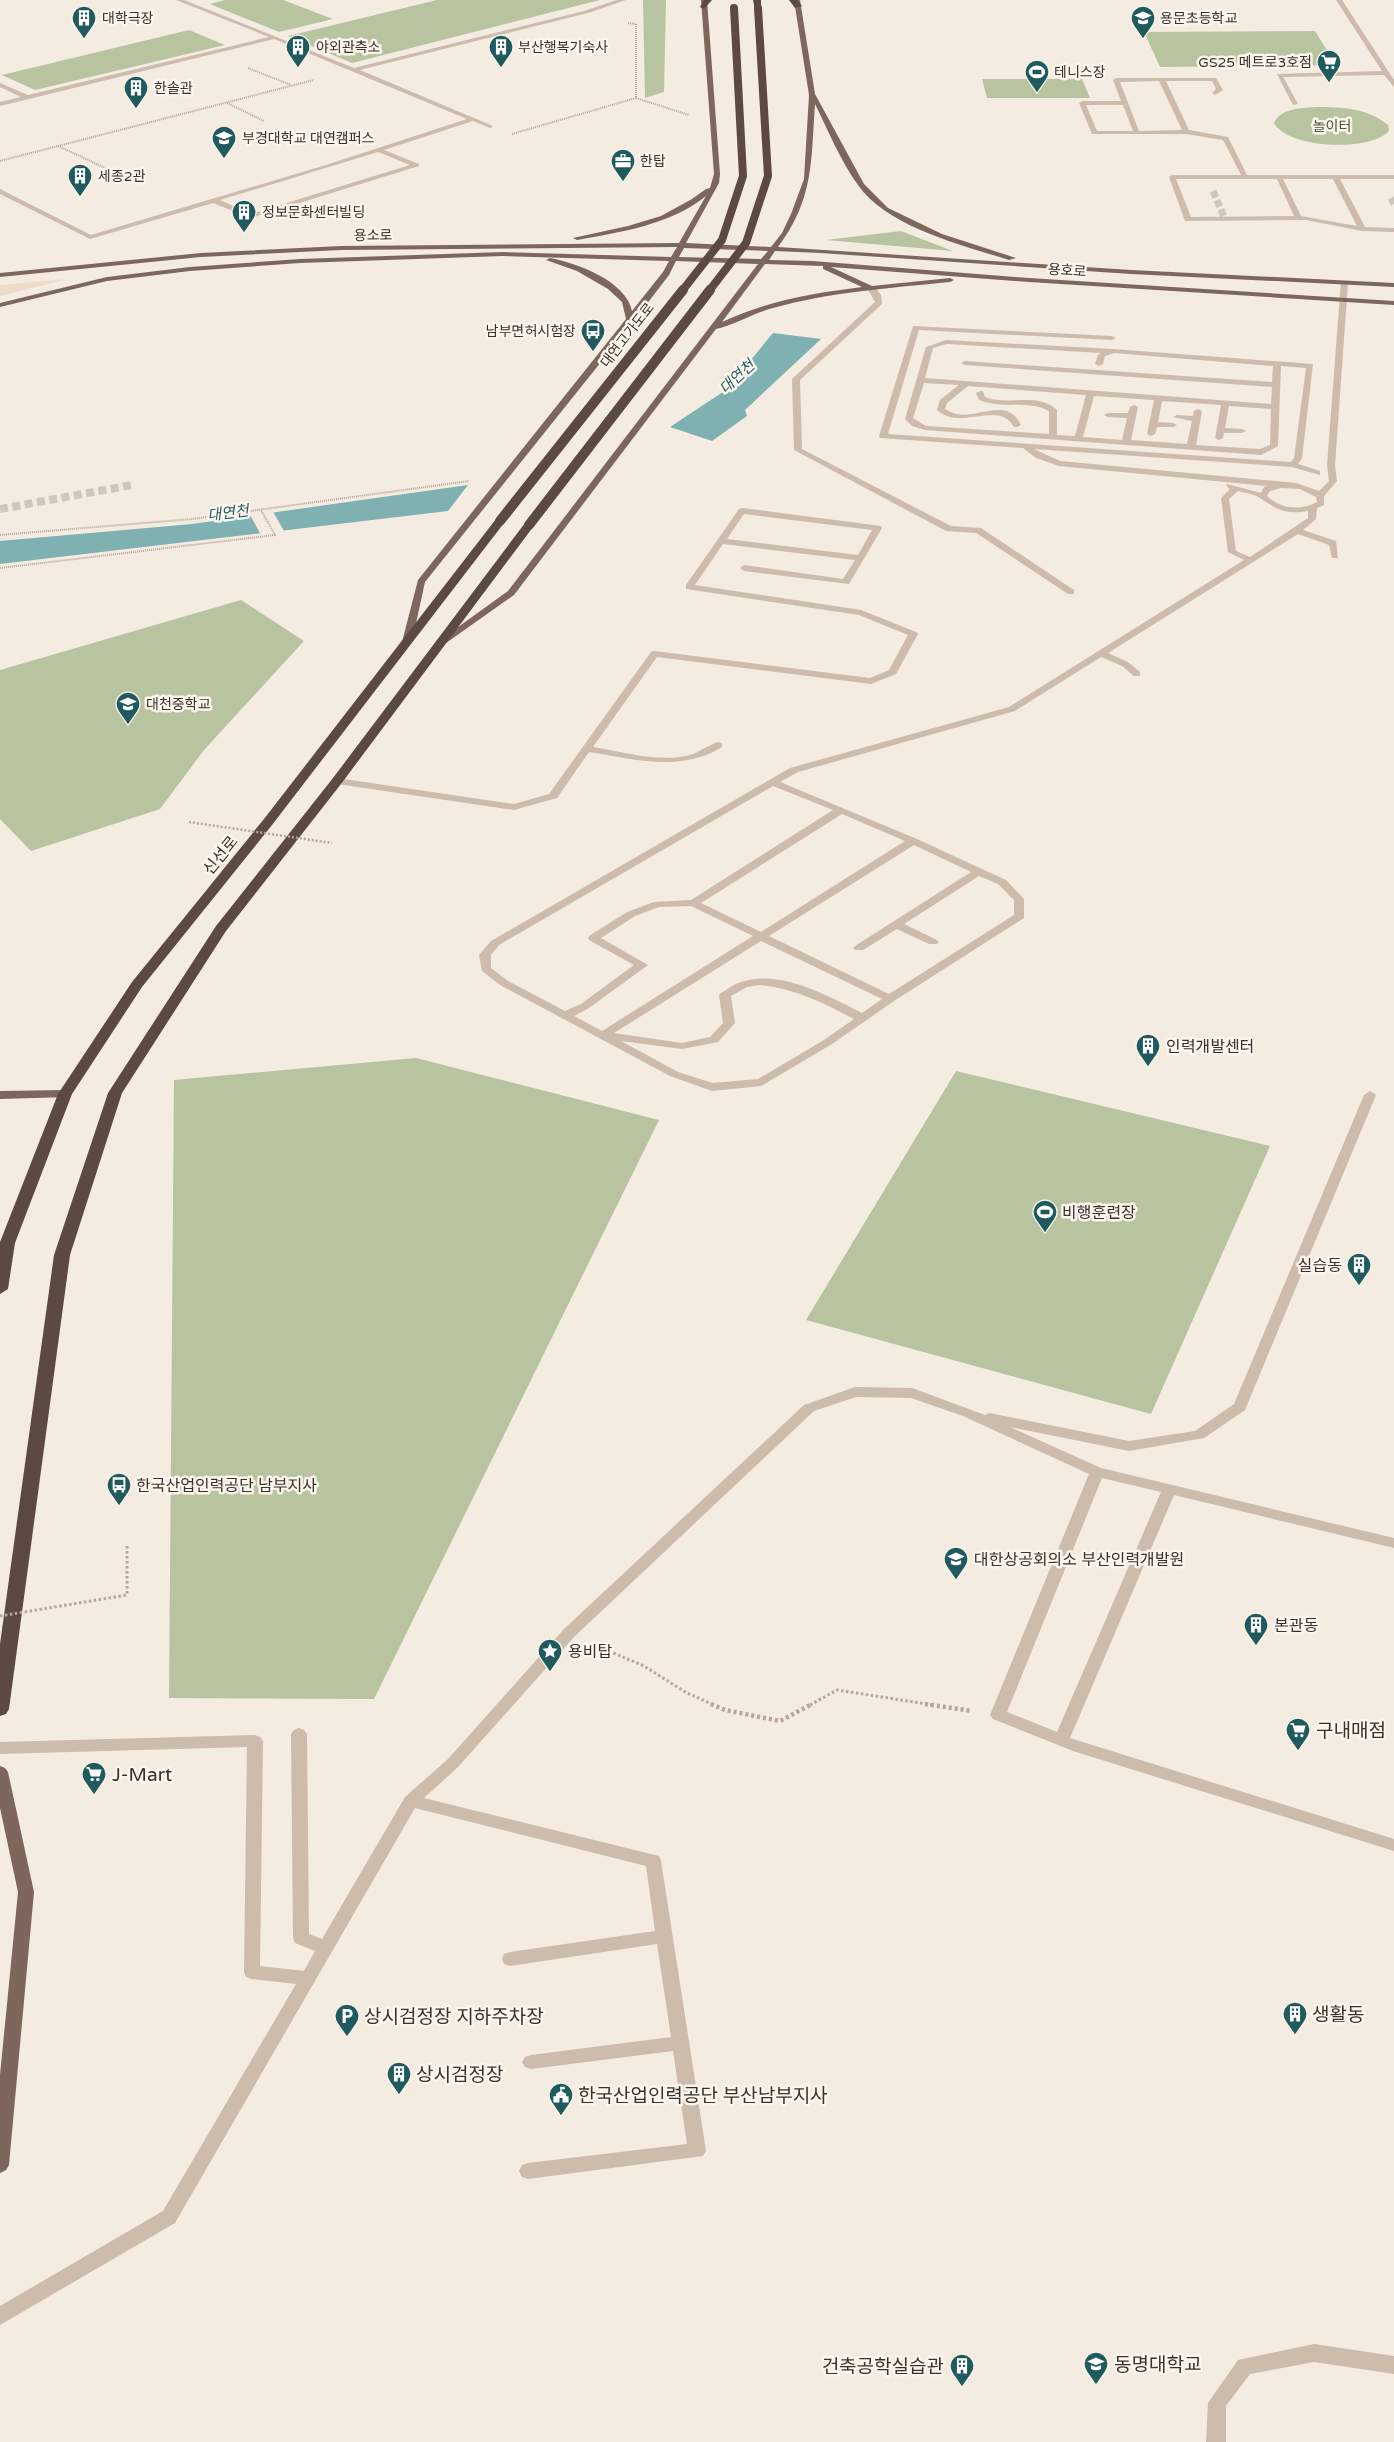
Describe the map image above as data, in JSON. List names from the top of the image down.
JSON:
{
  "streets": {
    "highway": ["대연고가도로", "신선로"],
    "main road": ["용소로", "용호로"]
  },
  "crossings": [
    ["용소로", "용호로"],
    ["대연고가도로", "신선로"]
  ],
  "water": ["대연천"],
  "parks": ["놀이터"],
  "places": {
    "building": [
      "대학극장",
      "야외관측소",
      "부산행복기숙사",
      "한솔관",
      "세종2관",
      "정보문화센터빌딩",
      "인력개발센터",
      "실습동",
      "본관동",
      "생활동",
      "상시검정장",
      "건축공학실습관"
    ],
    "school or university": [
      "용문초등학교",
      "부경대학교 대연캠퍼스",
      "대천중학교",
      "대한상공회의소 부산인력개발원",
      "동명대학교"
    ],
    "supermarket": ["GS25 메트로3호점", "구내매점", "J-Mart"],
    "sports": ["테니스장", "비행훈련장"],
    "office": ["한탑"],
    "bus stop": ["남부면허시험장", "한국산업인력공단 남부지사"],
    "place": ["용비탑"],
    "parking": ["상시검정장 지하주차장"],
    "public building": ["한국산업인력공단 부산남부지사"]
  }
}
